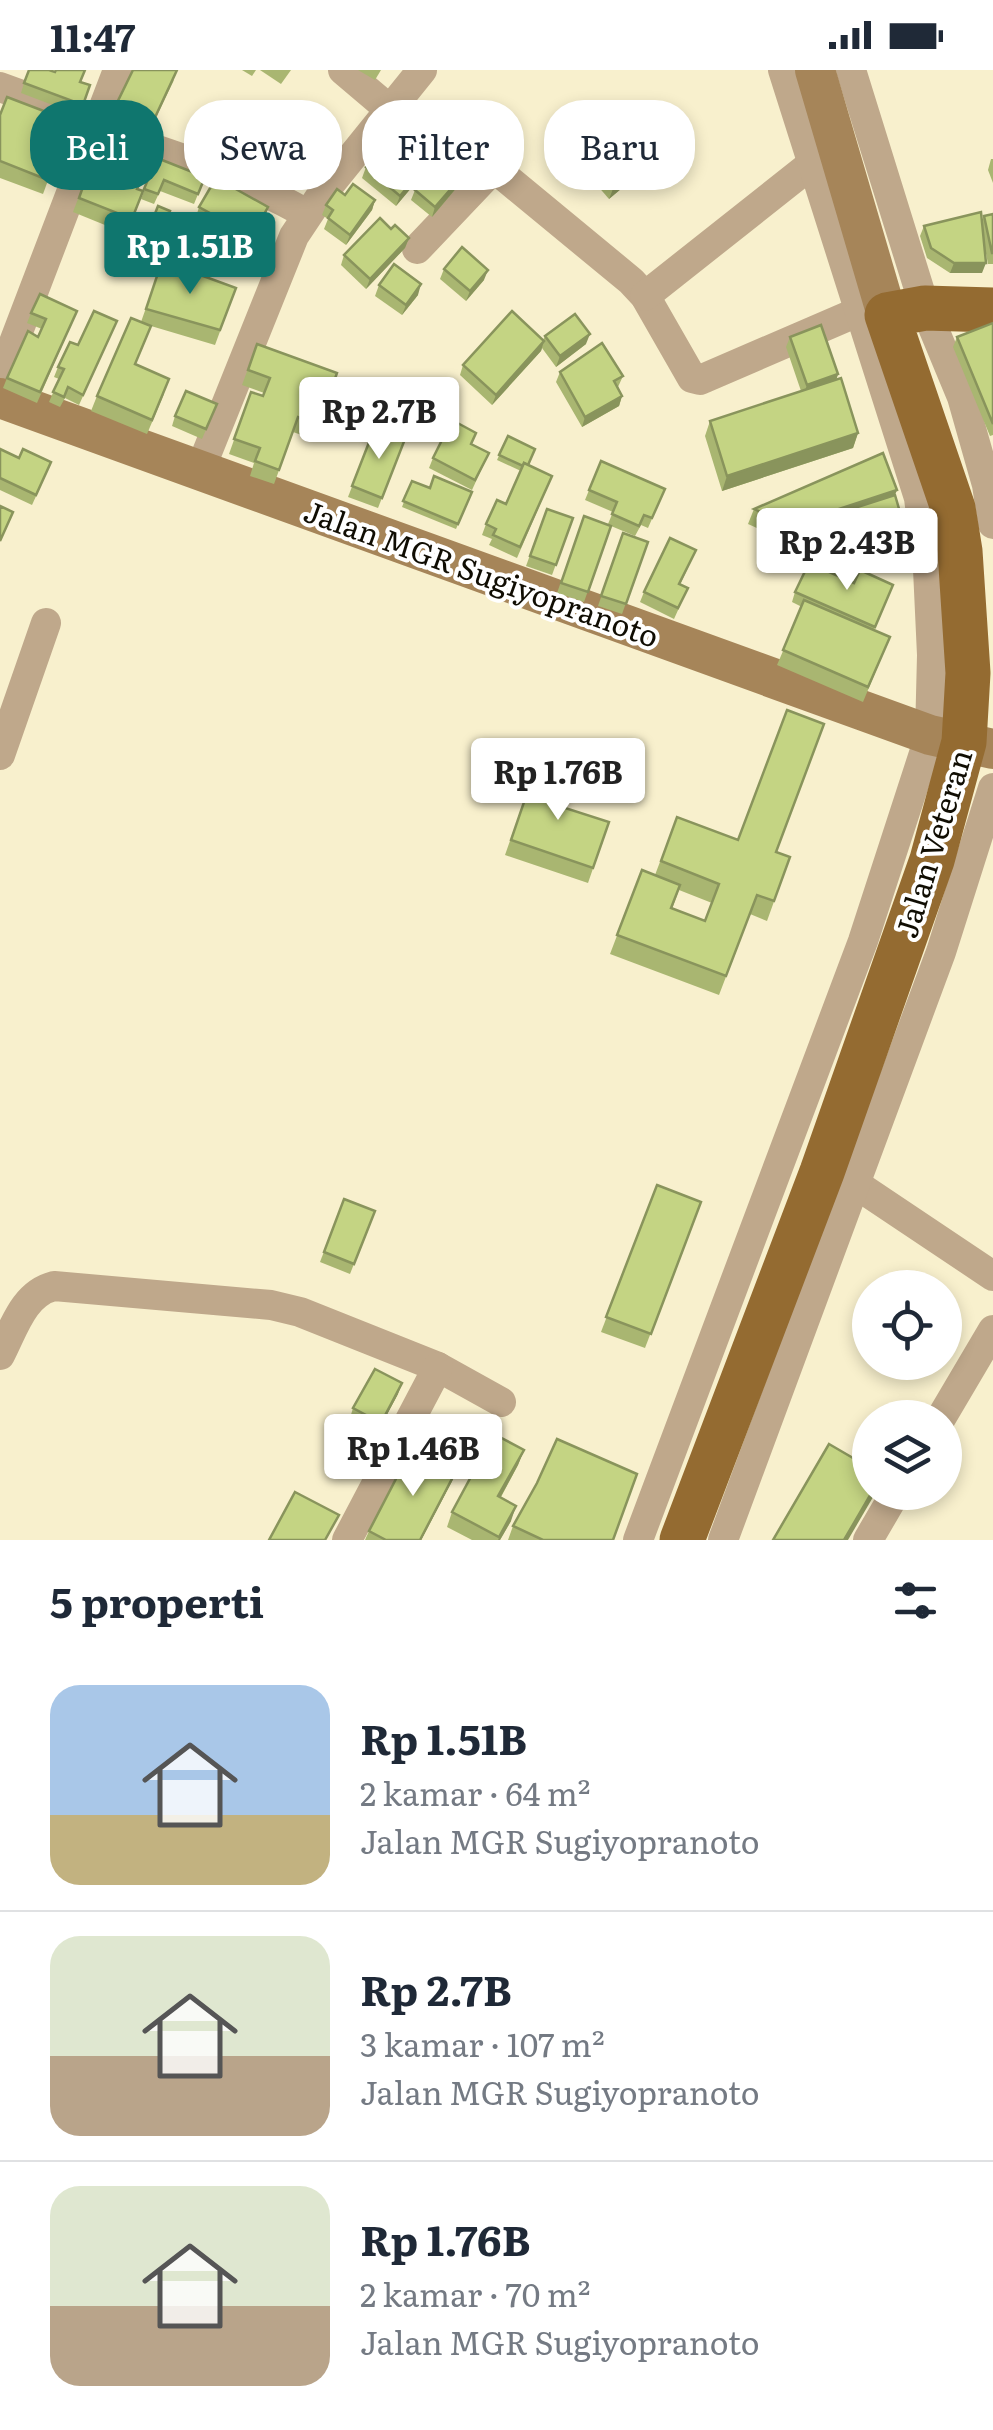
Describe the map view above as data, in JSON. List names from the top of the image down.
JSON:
{
  "streets": {
    "main road": ["Jalan Veteran"],
    "street": ["Jalan MGR Sugiyopranoto"]
  },
  "crossings": [
    ["Jalan MGR Sugiyopranoto", "Jalan Veteran"]
  ],
  "page": {
    "status": "11:47",
    "chip": [
      "Beli",
      "Sewa",
      "Filter",
      "Baru"
    ],
    "price": [
      "Rp 1.51B",
      "Rp 2.7B",
      "Rp 2.43B",
      "Rp 1.76B",
      "Rp 1.46B"
    ],
    "heading": "5 properti",
    "list": [
      {
        "name": "Rp 1.51B",
        "note": "2 kamar · 64 m² · Jalan MGR Sugiyopranoto"
      },
      {
        "name": "Rp 2.7B",
        "note": "3 kamar · 107 m² · Jalan MGR Sugiyopranoto"
      },
      {
        "name": "Rp 1.76B",
        "note": "2 kamar · 70 m² · Jalan MGR Sugiyopranoto"
      }
    ]
  }
}
